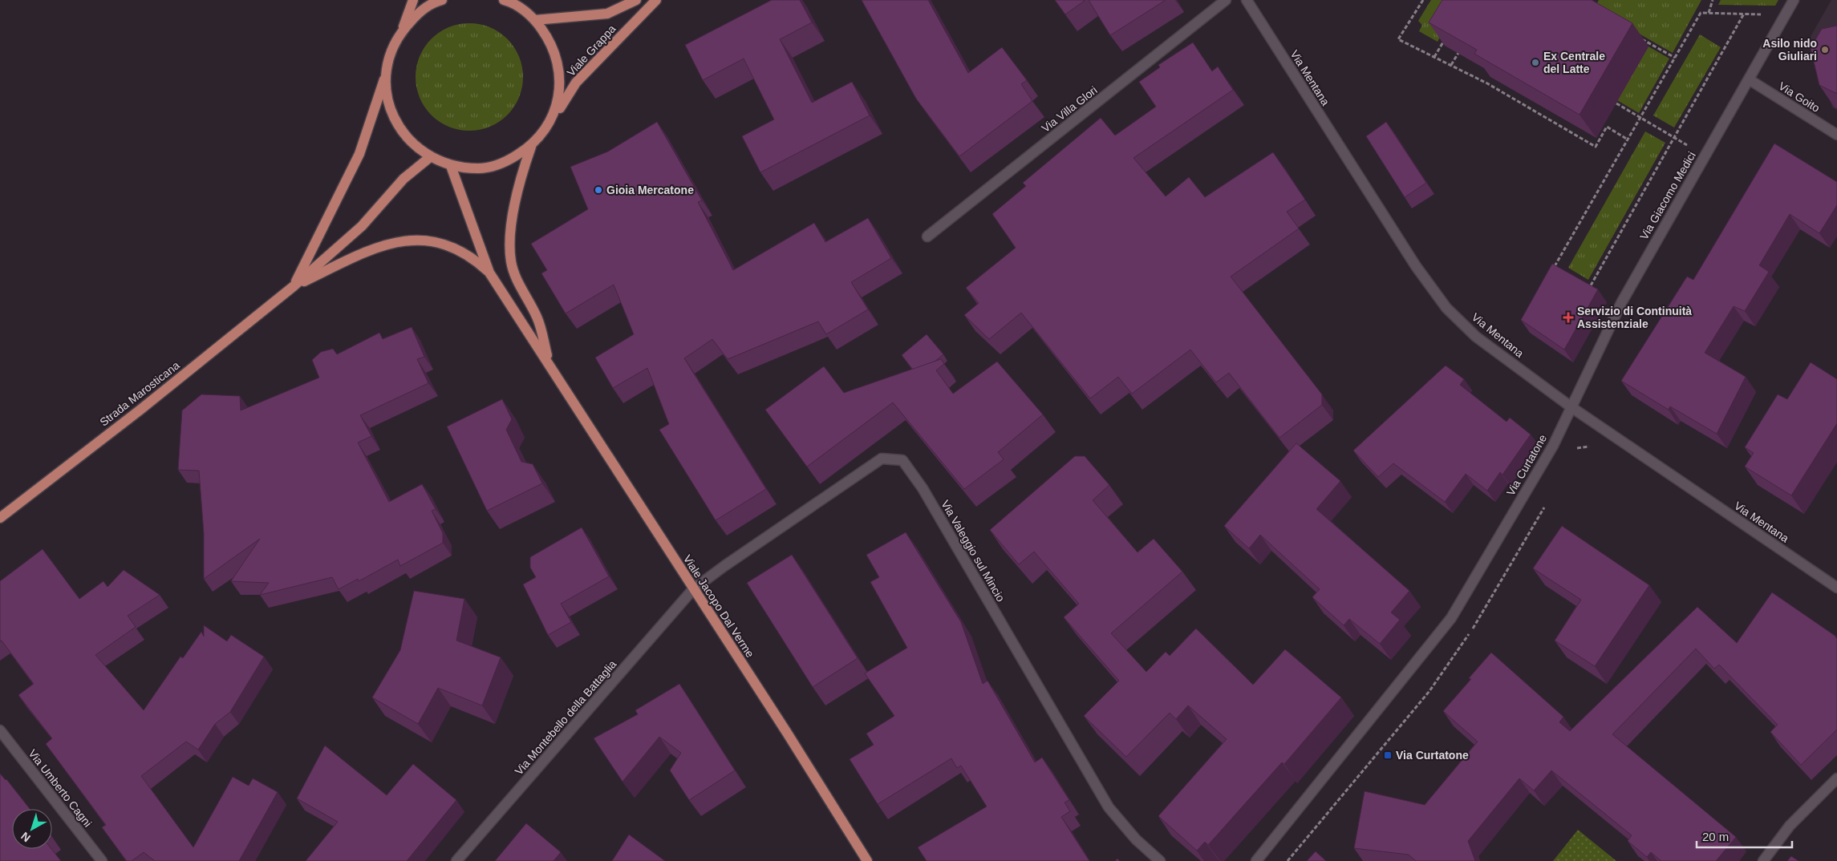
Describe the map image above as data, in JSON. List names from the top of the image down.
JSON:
{
  "streets": {
    "main road": ["Viale Grappa", "Strada Marosticana", "Viale Jacopo Dal Verme"],
    "street": [
      "Via Mentana",
      "Via Goito",
      "Via Villa Glori",
      "Via Giacomo Medici",
      "Via Curtatone",
      "Via Valeggio sul Mincio",
      "Via Montebello della Battaglia",
      "Via Umberto Cagni"
    ]
  },
  "crossings": [
    ["Via Mentana", "Via Giacomo Medici"],
    ["Via Mentana", "Via Curtatone"],
    ["Via Goito", "Via Giacomo Medici"],
    ["Via Giacomo Medici", "Via Curtatone"],
    ["Strada Marosticana", "Viale Jacopo Dal Verme"],
    ["Via Valeggio sul Mincio", "Viale Jacopo Dal Verme"],
    ["Via Valeggio sul Mincio", "Via Montebello della Battaglia"],
    ["Viale Jacopo Dal Verme", "Via Montebello della Battaglia"]
  ],
  "places": {
    "other": ["Asilo nido Giuliari", "Ex Centrale del Latte", "Gioia Mercatone"],
    "health": ["Servizio di Continuità Assistenziale"],
    "transit": ["Via Curtatone"]
  },
  "scale_bar": "20 m",
  "north": "bottom left"
}
